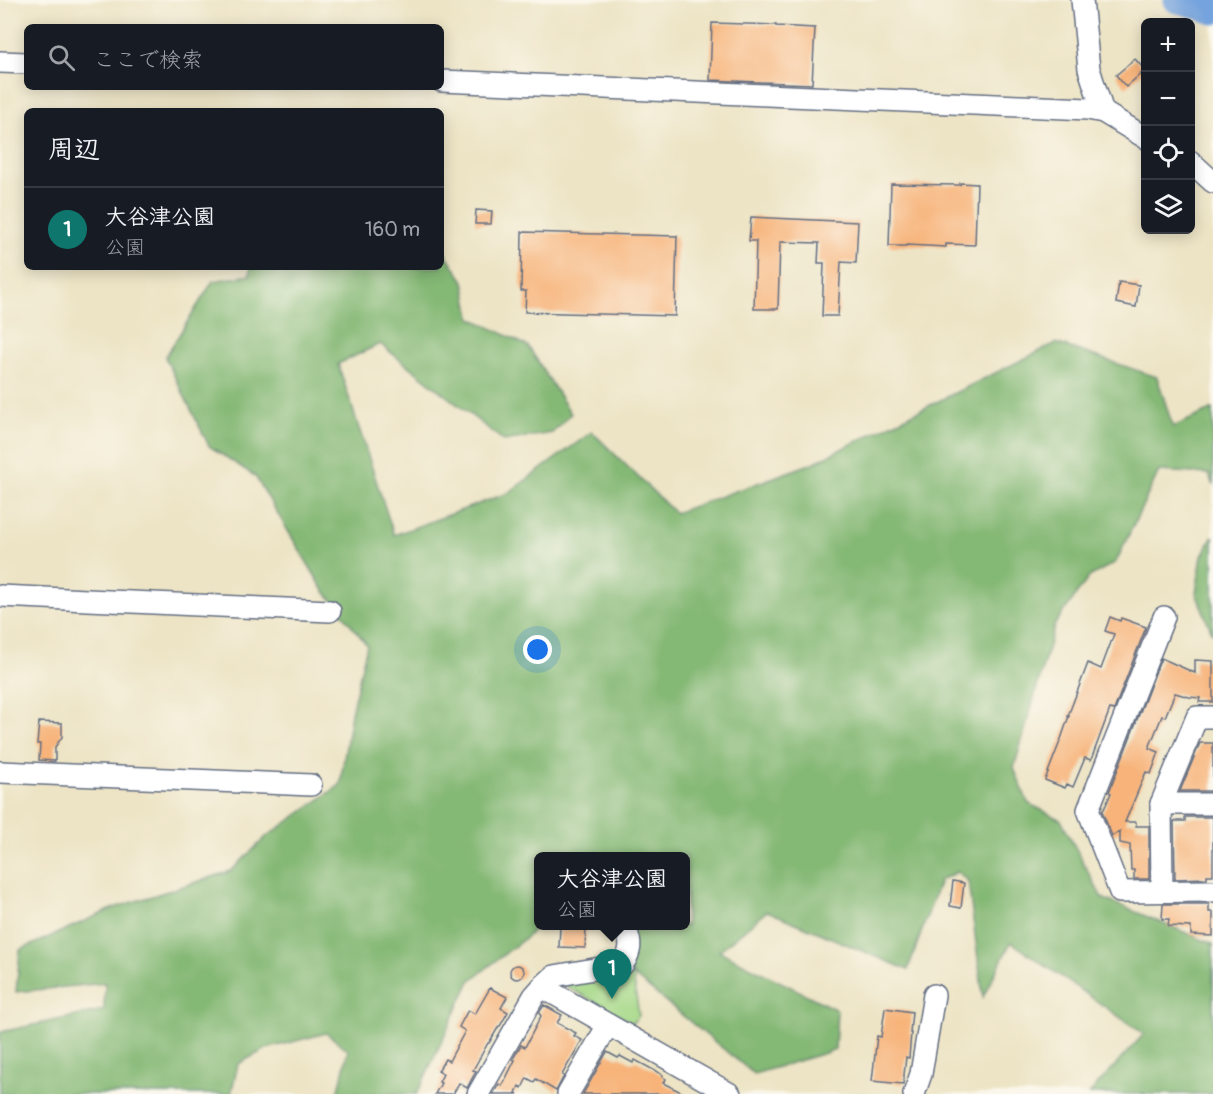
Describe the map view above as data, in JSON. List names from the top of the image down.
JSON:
{
  "page": {
    "map_buttons": ["+", "−"],
    "search": "ここで検索",
    "heading": "周辺",
    "list": [
      {
        "mark": "1",
        "name": "大谷津公園",
        "note": "公園",
        "value": "160 m"
      }
    ],
    "popup": ["大谷津公園", "公園"],
    "pins": "1"
  }
}
